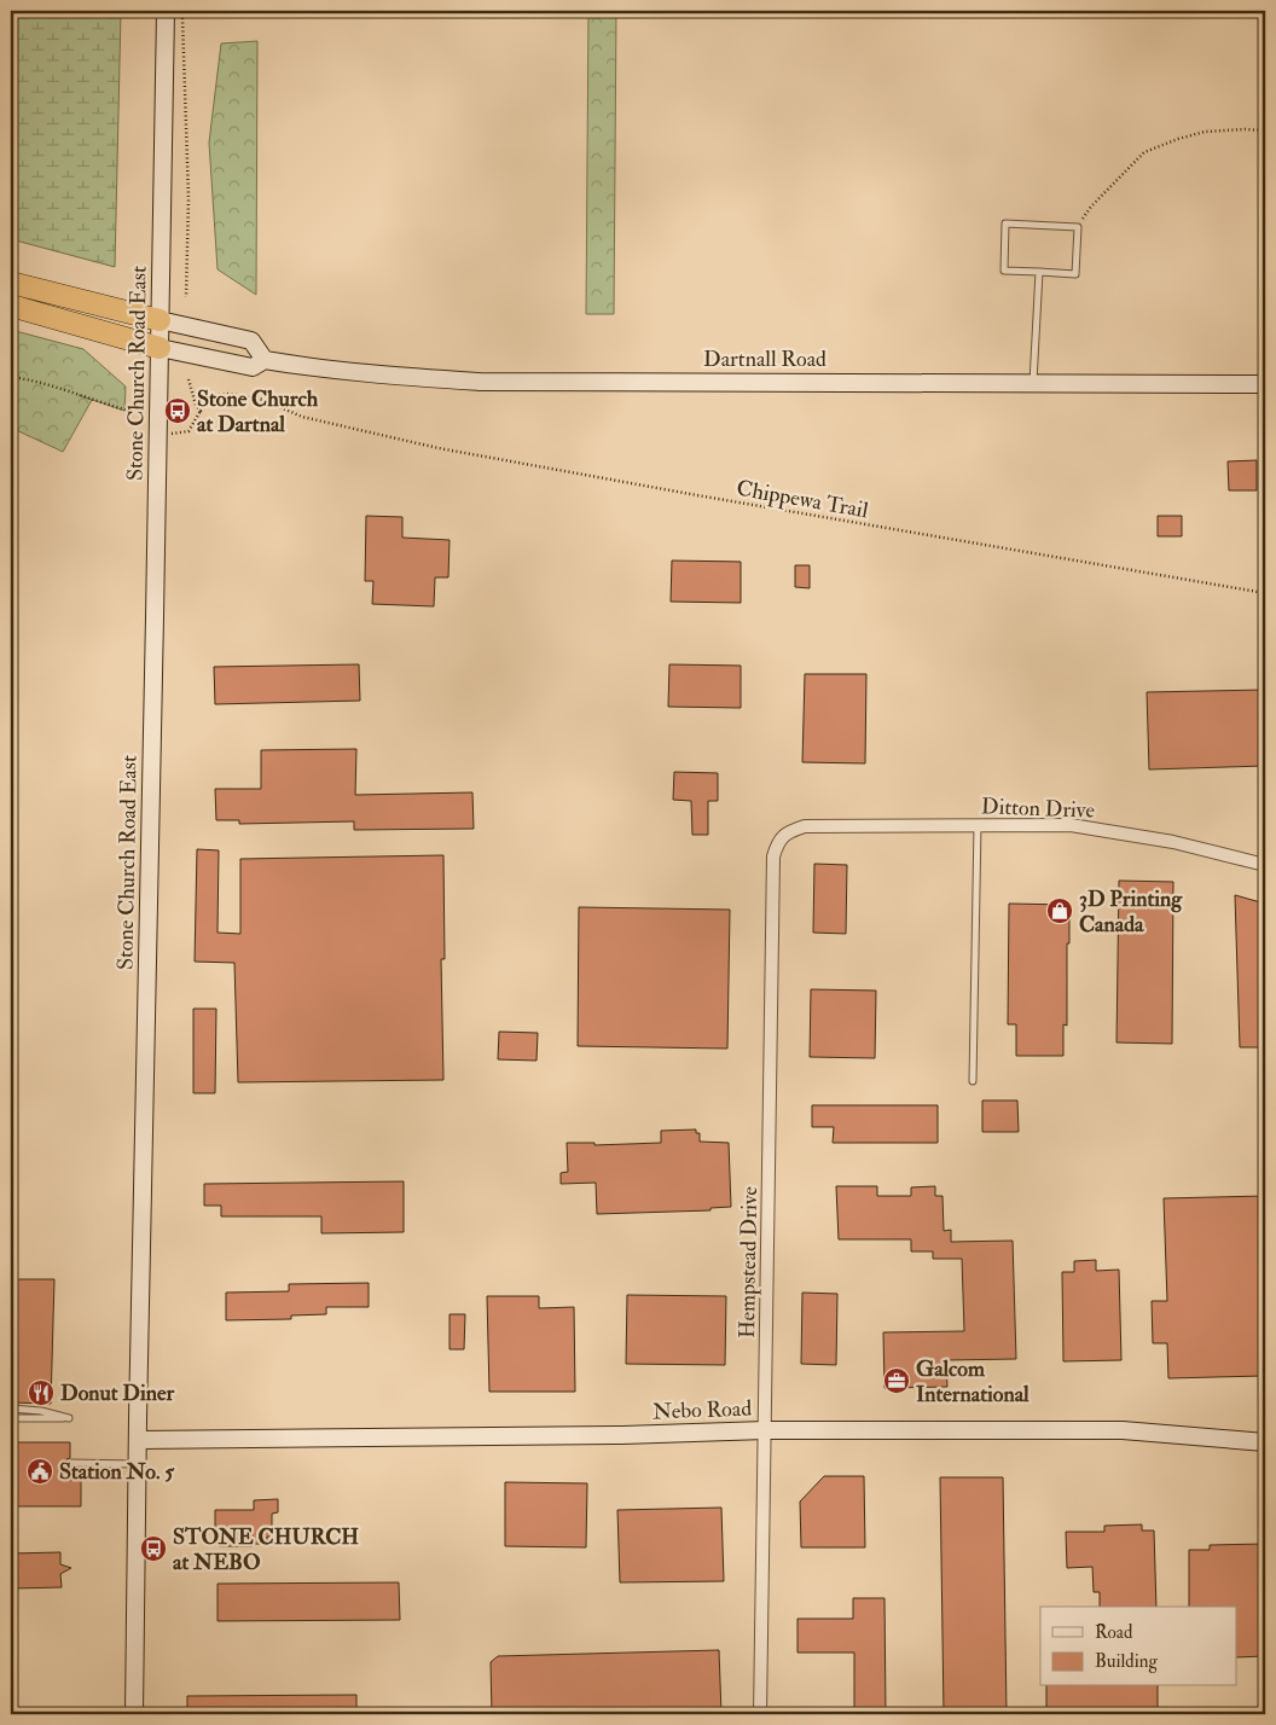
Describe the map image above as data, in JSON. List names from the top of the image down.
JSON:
{
  "streets": {
    "street": [
      "Dartnall Road",
      "Stone Church Road East",
      "Ditton Drive",
      "Hempstead Drive",
      "Nebo Road"
    ],
    "path": ["Chippewa Trail"]
  },
  "crossings": [
    ["Dartnall Road", "Stone Church Road East"],
    ["Stone Church Road East", "Nebo Road"],
    ["Ditton Drive", "Hempstead Drive"],
    ["Hempstead Drive", "Nebo Road"]
  ],
  "places": {
    "bus stop": ["Stone Church at Dartnal", "STONE CHURCH at NEBO"],
    "shop": ["3D Printing Canada"],
    "office": ["Galcom International"],
    "restaurant": ["Donut Diner"],
    "public building": ["Station No. 5"]
  },
  "legend": ["Road", "Building"]
}
